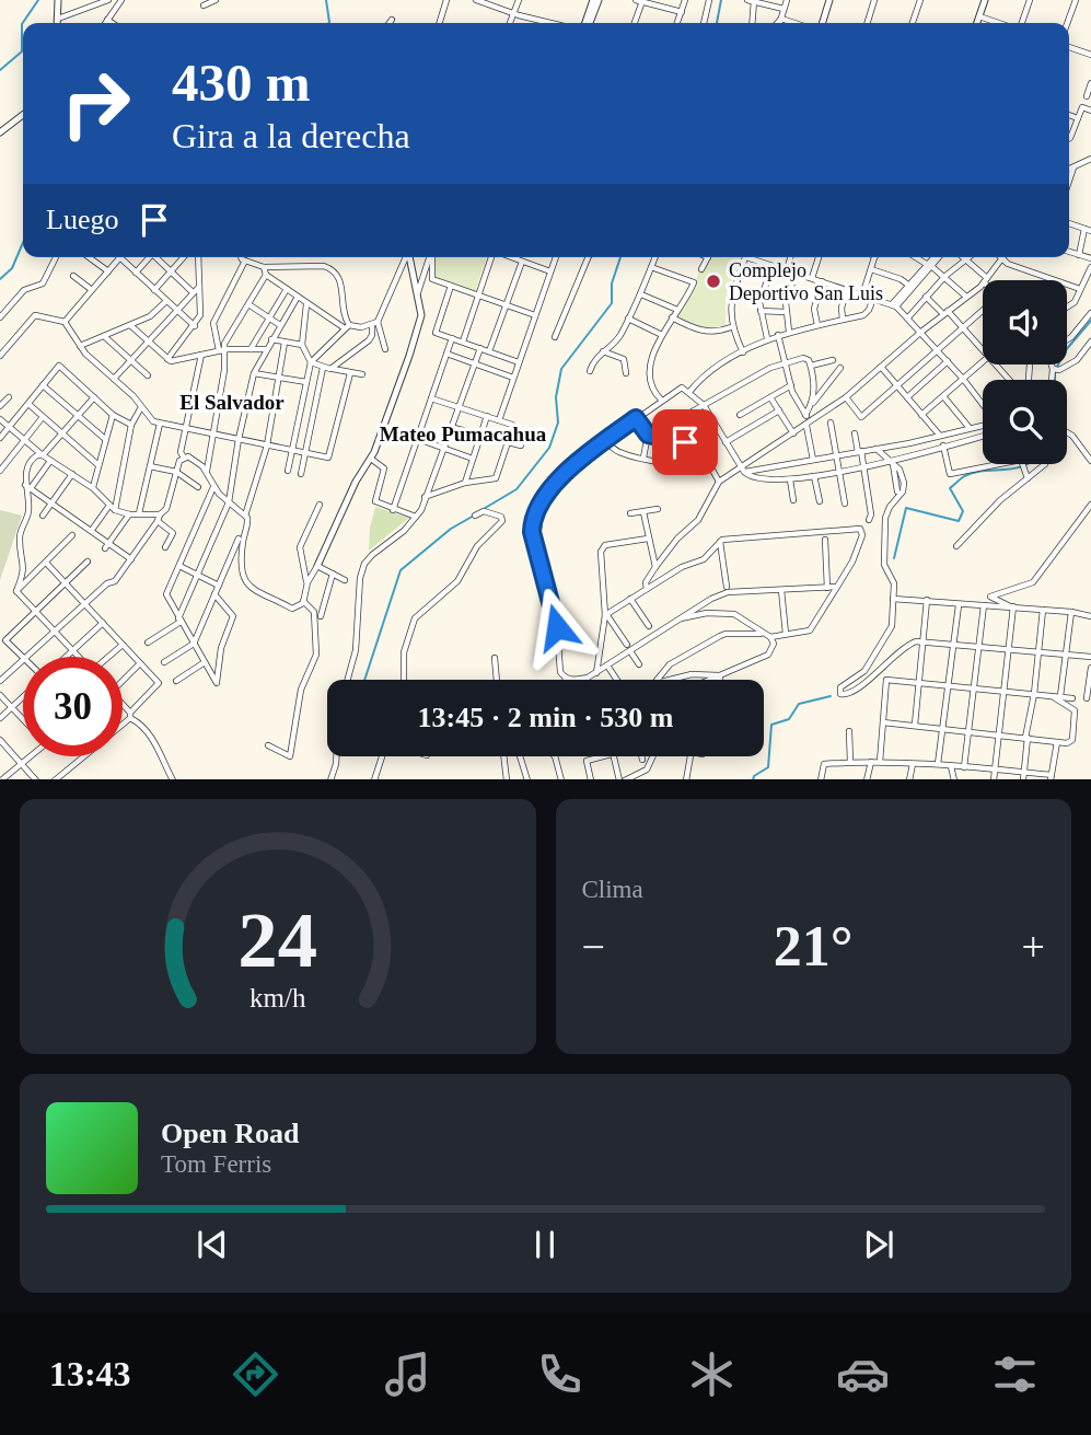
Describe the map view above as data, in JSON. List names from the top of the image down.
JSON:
{
  "districts": ["El Salvador", "Mateo Pumacahua"],
  "places": ["Complejo Deportivo San Luis"],
  "page": {
    "turn": ["430 m", "Gira a la derecha"],
    "then": "Luego",
    "limit": "30",
    "trip": "13:45 · 2 min · 530 m",
    "tile": "Clima",
    "heat": ["−", "21°", "+"],
    "song": ["Open Road", "Tom Ferris"],
    "tabs": "13:43",
    "gauge": ["24", "km/h"]
  }
}
